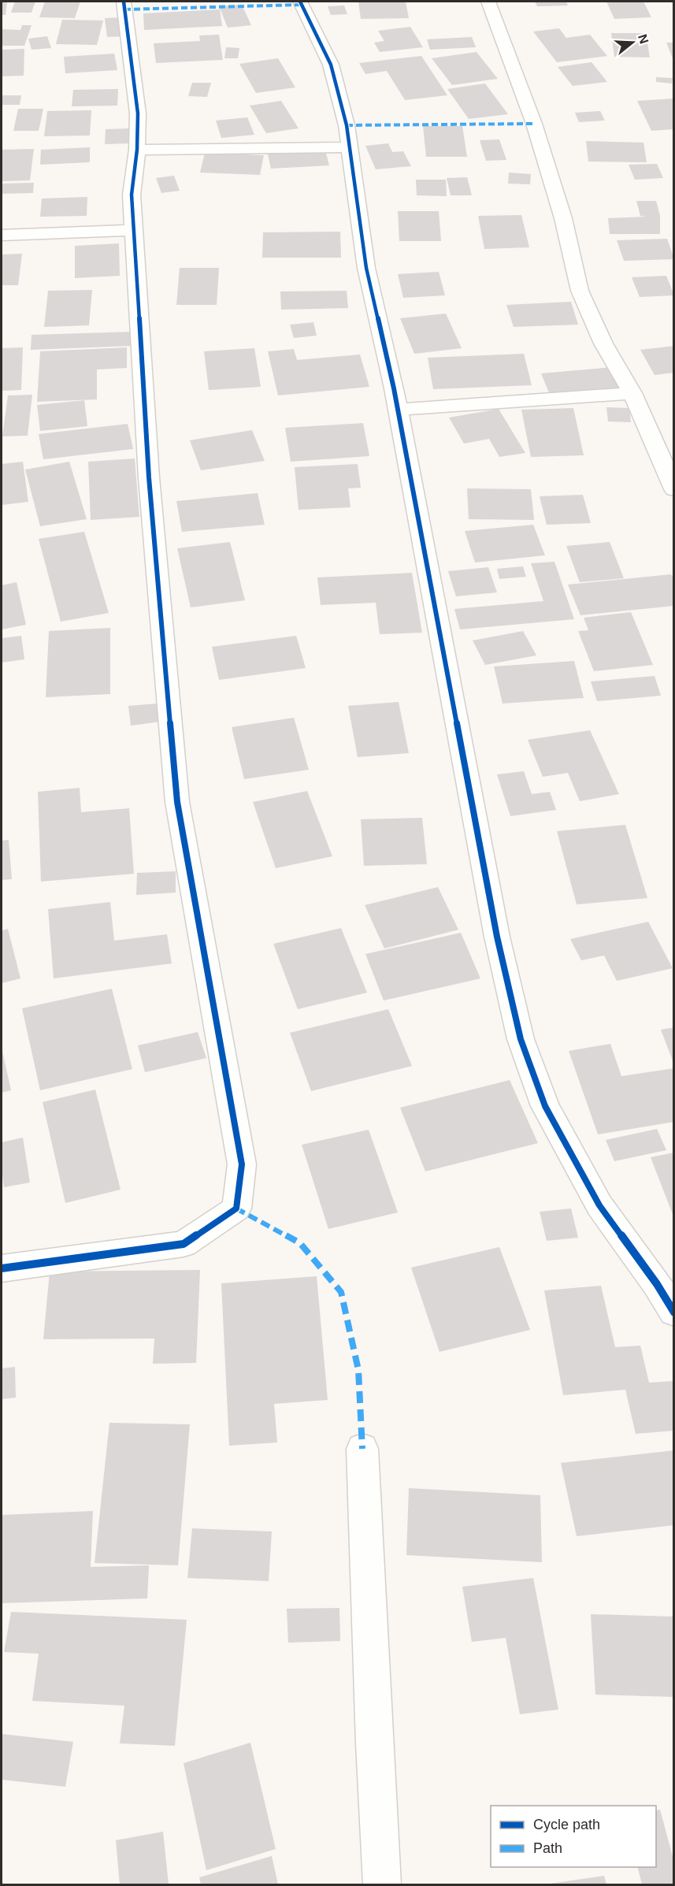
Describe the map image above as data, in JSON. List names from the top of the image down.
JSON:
{
  "legend": ["Cycle path", "Path"],
  "north": "right"
}
